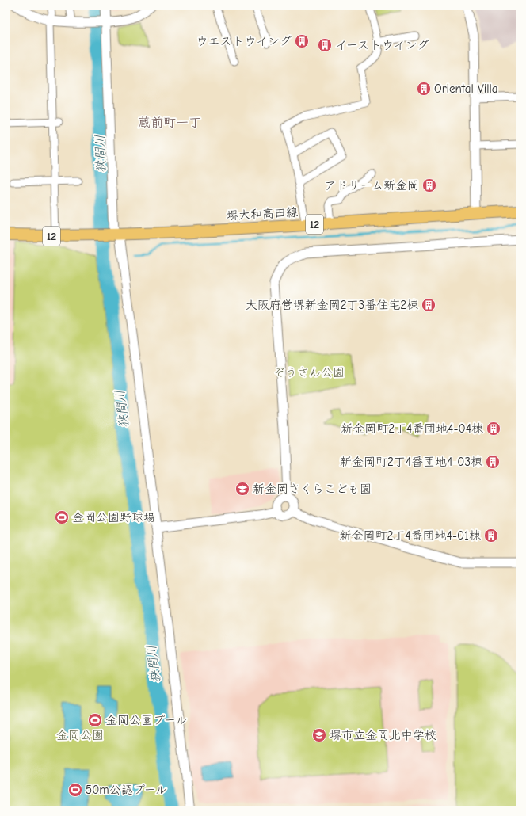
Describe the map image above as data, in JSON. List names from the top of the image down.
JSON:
{
  "streets": {
    "main road": ["堺大和高田線", "12"]
  },
  "districts": ["蔵前町一丁"],
  "water": ["狭間川"],
  "parks": ["ぞうさん公園", "金岡公園"],
  "places": {
    "building": [
      "ウエストウイング",
      "イーストウイング",
      "Oriental Villa",
      "アドリーム新金岡",
      "大阪府営堺新金岡2丁3番住宅2棟",
      "新金岡町2丁4番団地4-04棟",
      "新金岡町2丁4番団地4-03棟",
      "新金岡町2丁4番団地4-01棟"
    ],
    "school or university": ["新金岡さくらこども園", "堺市立金岡北中学校"],
    "sports": ["金岡公園野球場", "金岡公園プール", "50m公認プール"]
  }
}
